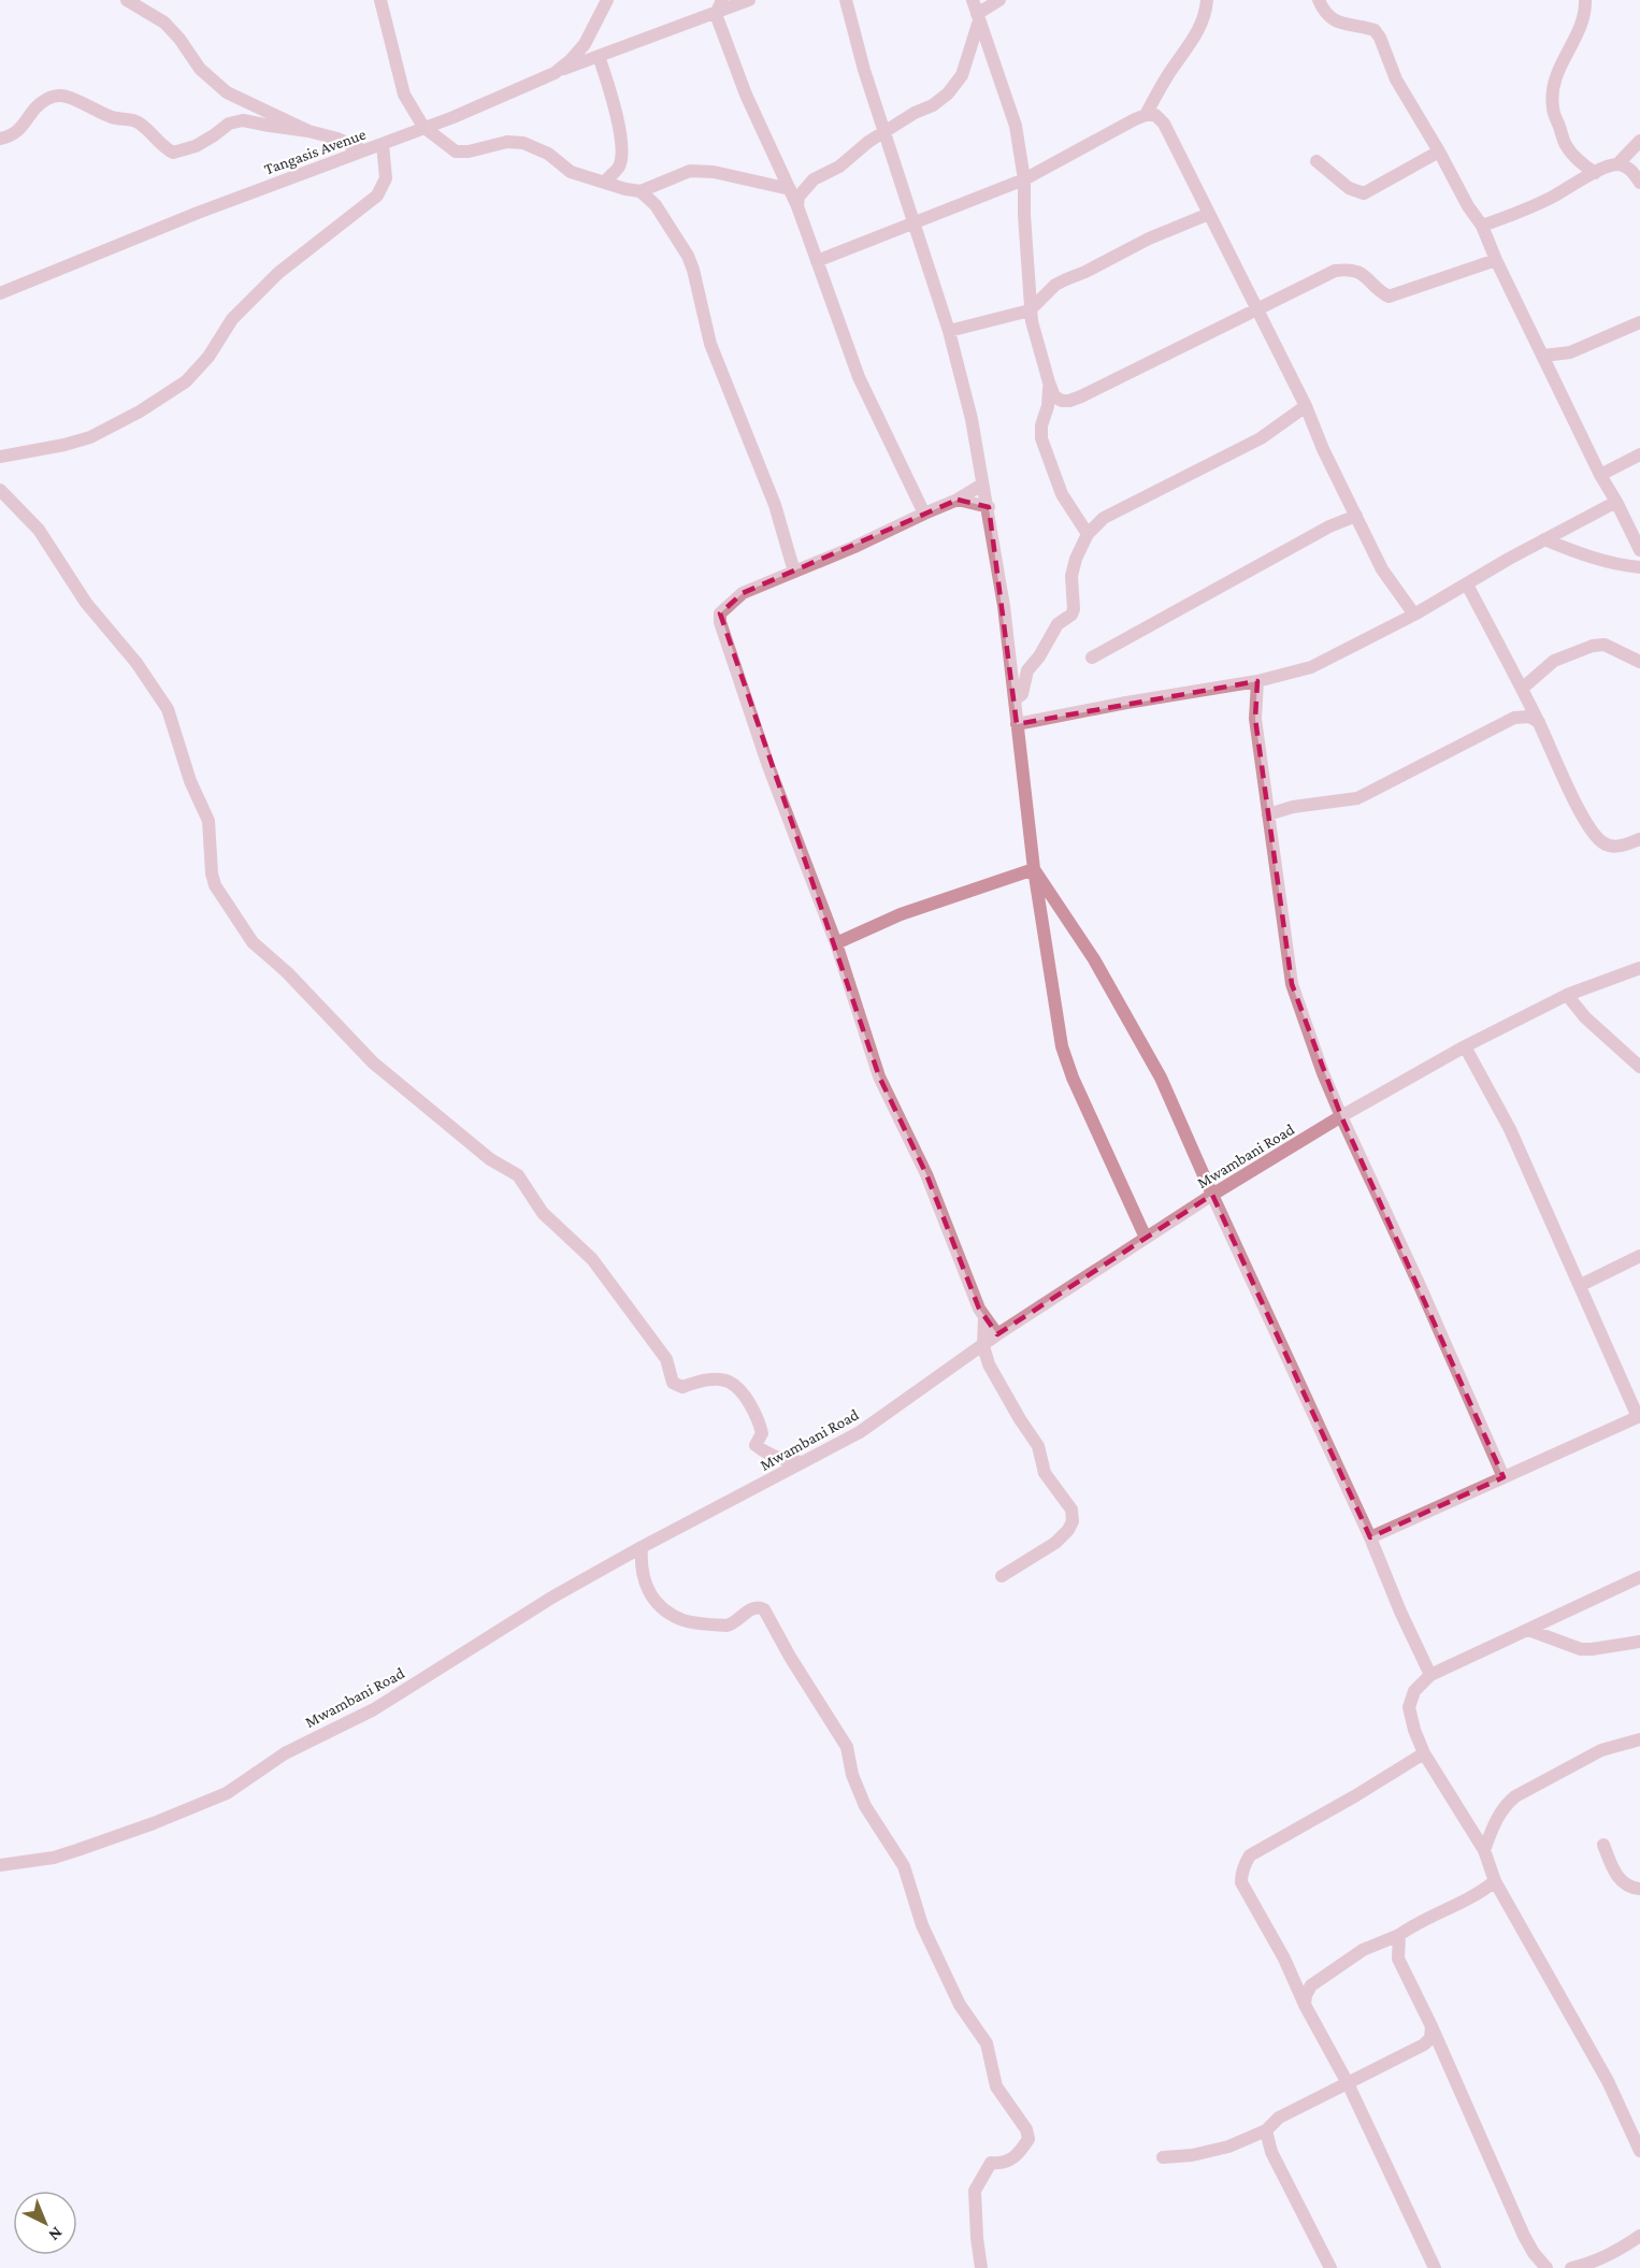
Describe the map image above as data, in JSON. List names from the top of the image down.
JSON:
{
  "streets": {
    "street": ["Tangasis Avenue", "Mwambani Road"]
  },
  "north": "bottom right"
}
